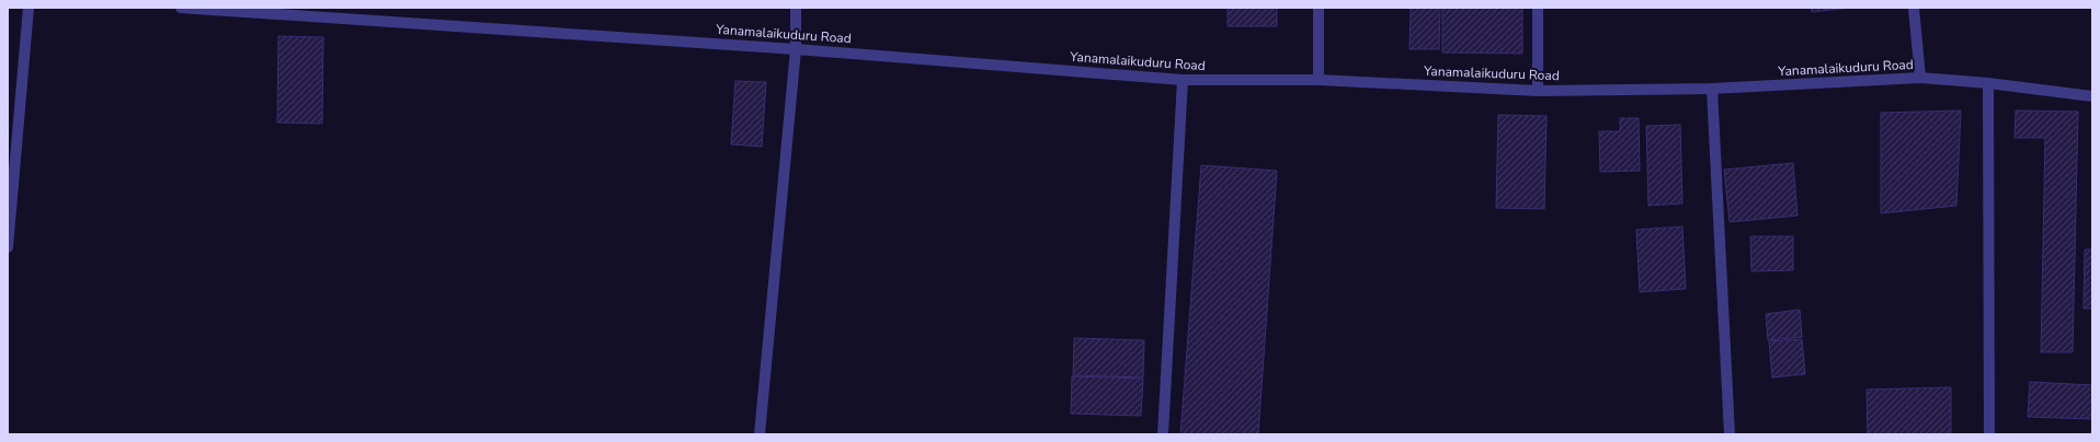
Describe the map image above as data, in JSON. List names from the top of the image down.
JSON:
{
  "streets": {
    "street": ["Yanamalaikuduru Road"]
  }
}
